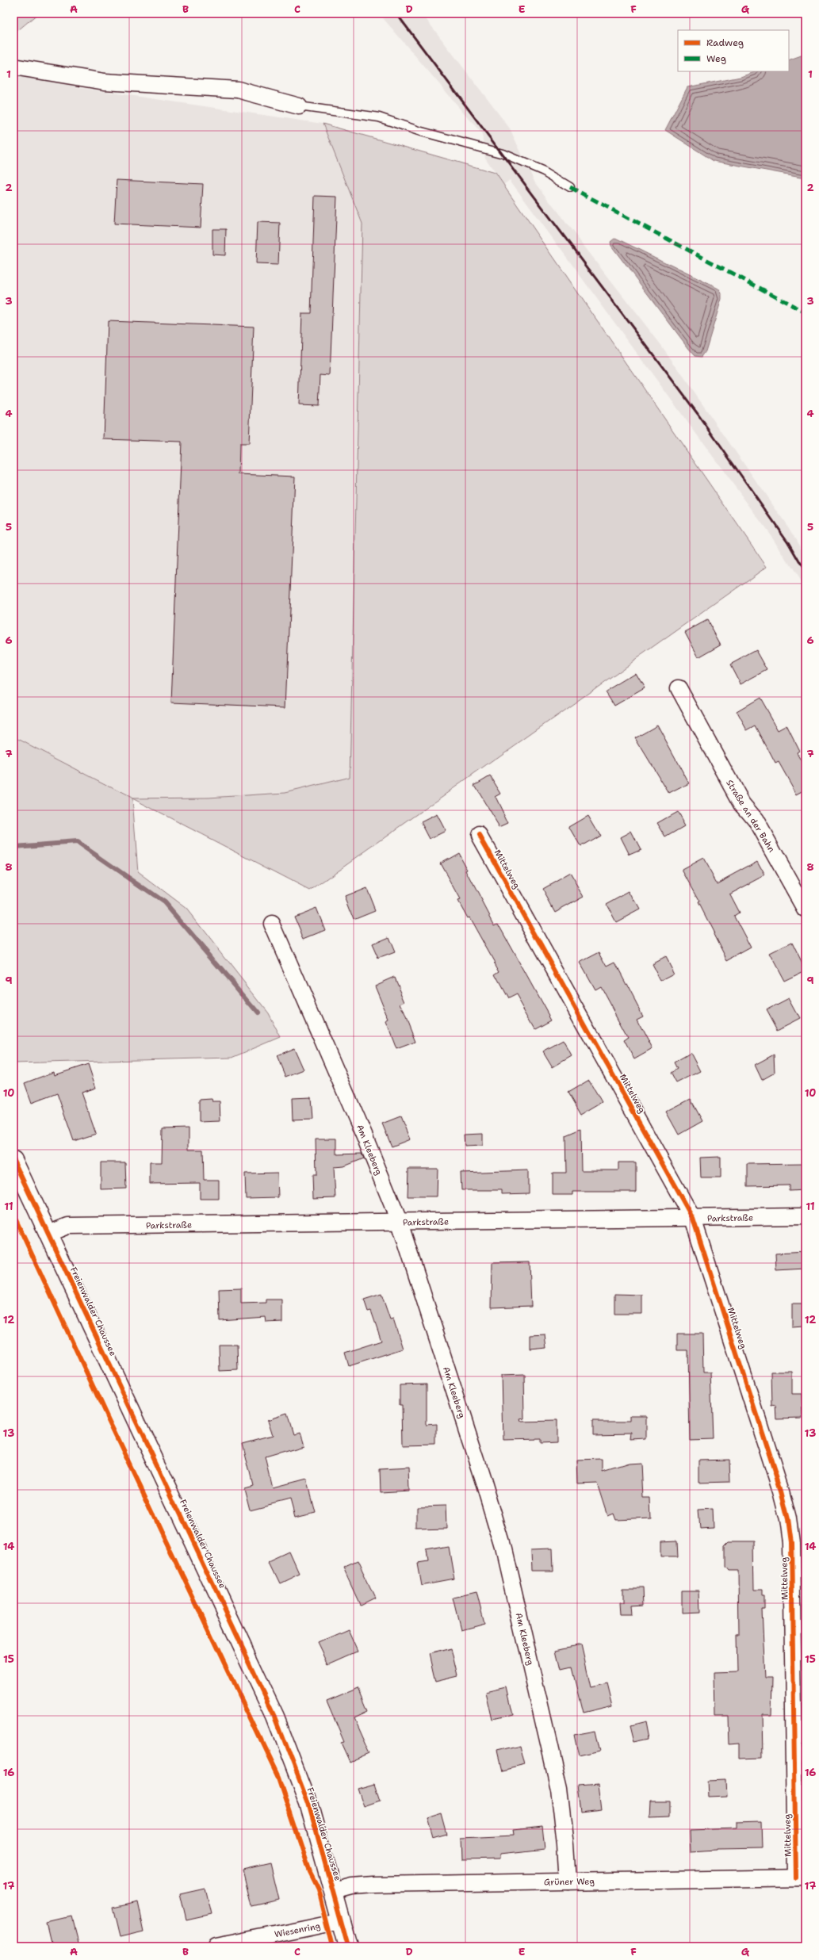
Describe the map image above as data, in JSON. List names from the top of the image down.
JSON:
{
  "streets": {
    "main road": ["Freienwalder Chaussee"],
    "street": [
      "Straße an der Bahn",
      "Mittelweg",
      "Am Kleeberg",
      "Parkstraße",
      "Grüner Weg",
      "Wiesenring"
    ]
  },
  "crossings": [
    ["Mittelweg", "Parkstraße"],
    ["Mittelweg", "Grüner Weg"],
    ["Am Kleeberg", "Parkstraße"],
    ["Am Kleeberg", "Grüner Weg"],
    ["Parkstraße", "Freienwalder Chaussee"],
    ["Freienwalder Chaussee", "Grüner Weg"],
    ["Freienwalder Chaussee", "Wiesenring"]
  ],
  "legend": ["Radweg", "Weg"],
  "grid": {
    "columns": [
      "A",
      "B",
      "C",
      "D",
      "E",
      "F",
      "G"
    ],
    "rows": [
      "1",
      "2",
      "3",
      "4",
      "5",
      "6",
      "7",
      "8",
      "9",
      "10",
      "11",
      "12",
      "13",
      "14",
      "15",
      "16",
      "17"
    ]
  }
}
